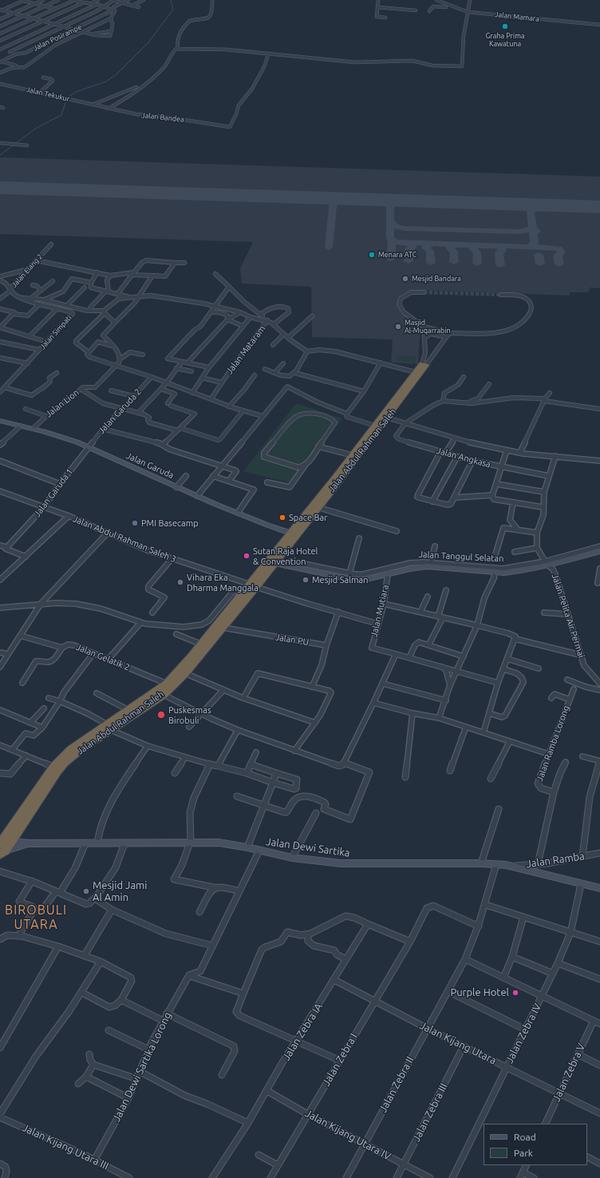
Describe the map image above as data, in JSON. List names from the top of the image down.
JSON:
{
  "streets": {
    "highway": ["Jalan Abdul Rahman Saleh"],
    "street": [
      "Jalan Mamara",
      "Jalan Posirampe",
      "Jalan Tekukur",
      "Jalan Bandea",
      "Jalan Elang 2",
      "Jalan Simpati",
      "Jalan Mataram",
      "Jalan Lion",
      "Jalan Garuda 2",
      "Jalan Angkasa",
      "Jalan Garuda",
      "Jalan Garuda 1",
      "Jalan Abdul Rahman Saleh 3",
      "Jalan Tanggul Selatan",
      "Jalan Mutiara",
      "Jalan Pelita Air Permai",
      "Jalan PU",
      "Jalan Gelatik 2",
      "Jalan Ramba Lorong",
      "Jalan Dewi Sartika",
      "Jalan Ramba",
      "Jalan Zebra IA",
      "Jalan Zebra IV",
      "Jalan Kijang Utara",
      "Jalan Zebra I",
      "Jalan Dewi Sartika Lorong",
      "Jalan Zebra V",
      "Jalan Zebra II",
      "Jalan Zebra III",
      "Jalan Kijang Utara IV",
      "Jalan Kijang Utara III"
    ]
  },
  "crossings": [
    ["Jalan Tekukur", "Jalan Bandea"],
    ["Jalan Elang 2", "Jalan Simpati"],
    ["Jalan Lion", "Jalan Garuda"],
    ["Jalan Garuda 2", "Jalan Garuda"],
    ["Jalan Garuda 2", "Jalan Garuda 1"],
    ["Jalan Abdul Rahman Saleh", "Jalan Angkasa"],
    ["Jalan Abdul Rahman Saleh", "Jalan Garuda"],
    ["Jalan Abdul Rahman Saleh", "Jalan Abdul Rahman Saleh 3"],
    ["Jalan Abdul Rahman Saleh", "Jalan Tanggul Selatan"],
    ["Jalan Abdul Rahman Saleh", "Jalan PU"],
    ["Jalan Abdul Rahman Saleh", "Jalan Gelatik 2"],
    ["Jalan Garuda", "Jalan Garuda 1"],
    ["Jalan Garuda 1", "Jalan Abdul Rahman Saleh 3"],
    ["Jalan Tanggul Selatan", "Jalan Mutiara"],
    ["Jalan Tanggul Selatan", "Jalan Pelita Air Permai"],
    ["Jalan Dewi Sartika", "Jalan Ramba"],
    ["Jalan Dewi Sartika", "Jalan Zebra IV"],
    ["Jalan Dewi Sartika", "Jalan Dewi Sartika Lorong"],
    ["Jalan Dewi Sartika", "Jalan Zebra II"],
    ["Jalan Zebra IA", "Jalan Kijang Utara"],
    ["Jalan Zebra IA", "Jalan Kijang Utara IV"],
    ["Jalan Zebra IV", "Jalan Kijang Utara"],
    ["Jalan Kijang Utara", "Jalan Zebra I"],
    ["Jalan Kijang Utara", "Jalan Zebra V"],
    ["Jalan Kijang Utara", "Jalan Zebra II"],
    ["Jalan Kijang Utara", "Jalan Zebra III"],
    ["Jalan Zebra I", "Jalan Zebra II"],
    ["Jalan Zebra I", "Jalan Kijang Utara IV"],
    ["Jalan Dewi Sartika Lorong", "Jalan Kijang Utara III"],
    ["Jalan Zebra II", "Jalan Kijang Utara IV"],
    ["Jalan Zebra III", "Jalan Kijang Utara IV"]
  ],
  "districts": ["BIROBULI UTARA"],
  "places": [
    "Graha Prima Kawatuna",
    "Menara ATC",
    "Mesjid Bandara",
    "Masjid Al-Muqarrabin",
    "Space Bar",
    "PMI Basecamp",
    "Sutan Raja Hotel & Convention",
    "Mesjid Salman",
    "Vihara Eka Dharma Manggala",
    "Puskesmas Birobuli",
    "Mesjid Jami Al Amin",
    "Purple Hotel"
  ],
  "legend": ["Road", "Park"]
}
